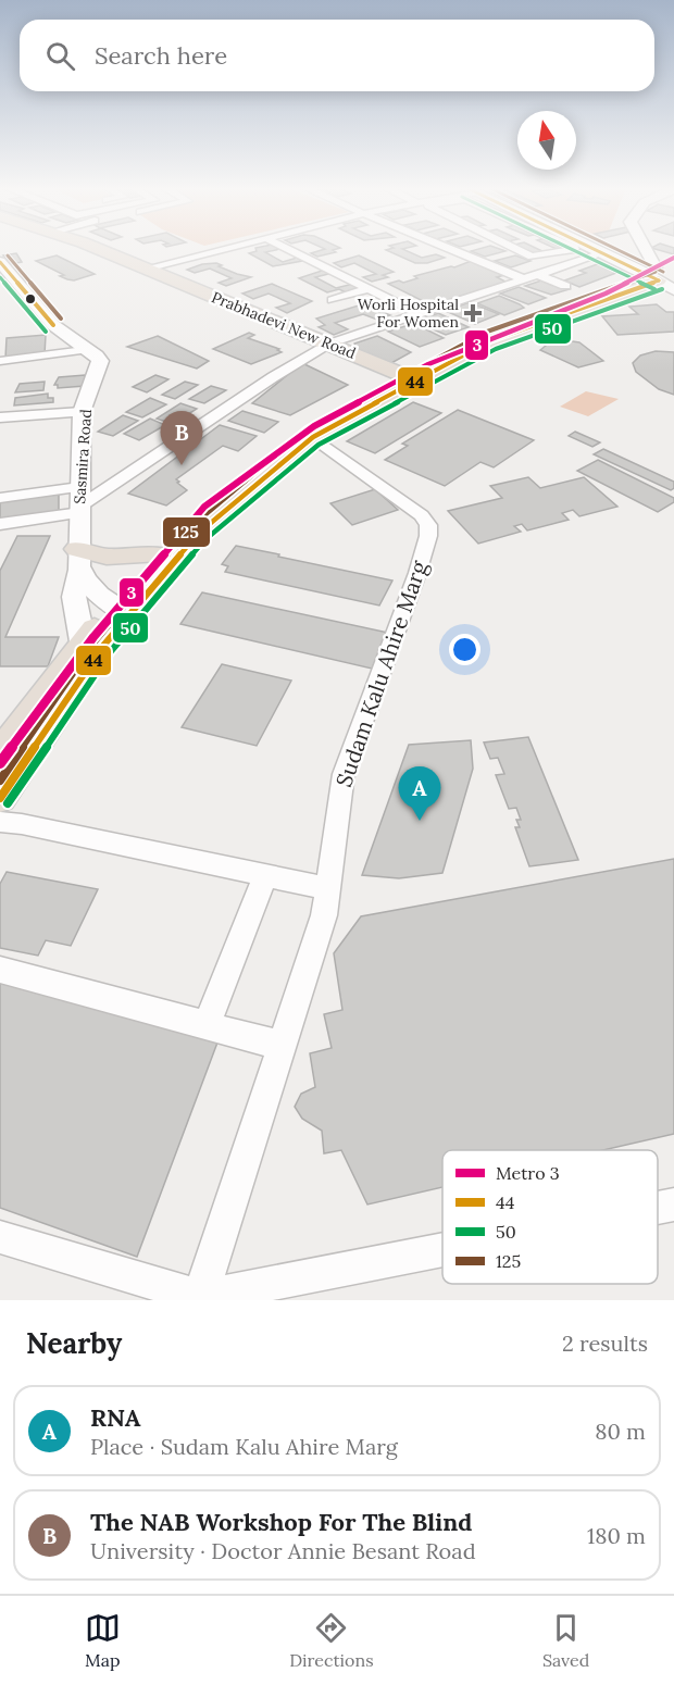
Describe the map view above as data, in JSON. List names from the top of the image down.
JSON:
{
  "streets": {
    "main road": ["Prabhadevi New Road"],
    "street": ["Sasmira Road", "Sudam Kalu Ahire Marg"]
  },
  "places": {
    "health": ["Worli Hospital For Women"]
  },
  "lines": [
    "transit line 44",
    "transit line 50",
    "transit line 125",
    "metro line 3"
  ],
  "legend": [
    "Metro 3",
    "44",
    "50",
    "125"
  ],
  "north": "top",
  "page": {
    "search": "Search here",
    "pins": ["B", "A"],
    "heading": ["Nearby", "2 results"],
    "list": [
      {
        "mark": "A",
        "name": "RNA",
        "note": "Place · Sudam Kalu Ahire Marg",
        "value": "80 m"
      },
      {
        "mark": "B",
        "name": "The NAB Workshop For The Blind",
        "note": "University · Doctor Annie Besant Road",
        "value": "180 m"
      }
    ],
    "nav": ["Map", "Directions", "Saved"]
  }
}
